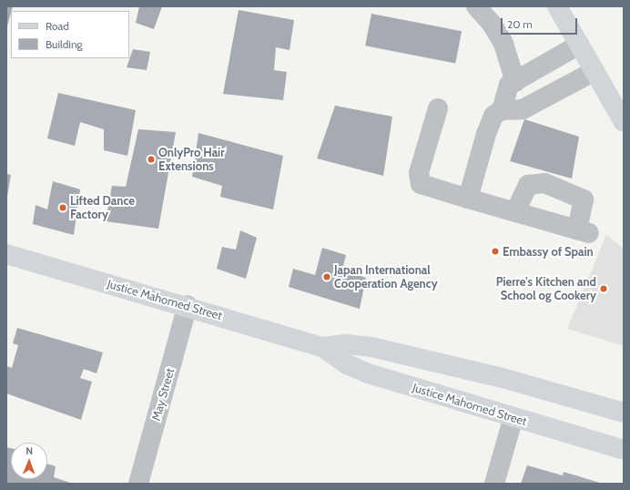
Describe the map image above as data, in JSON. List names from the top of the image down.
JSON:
{
  "streets": {
    "main road": ["Justice Mahomed Street"],
    "street": ["May Street"]
  },
  "crossings": [
    ["Justice Mahomed Street", "May Street"]
  ],
  "places": [
    "OnlyPro Hair Extensions",
    "Lifted Dance Factory",
    "Embassy of Spain",
    "Japan International Cooperation Agency",
    "Pierre's Kitchen and School og Cookery"
  ],
  "legend": ["Road", "Building"],
  "scale_bar": "20 m",
  "north": "top"
}
